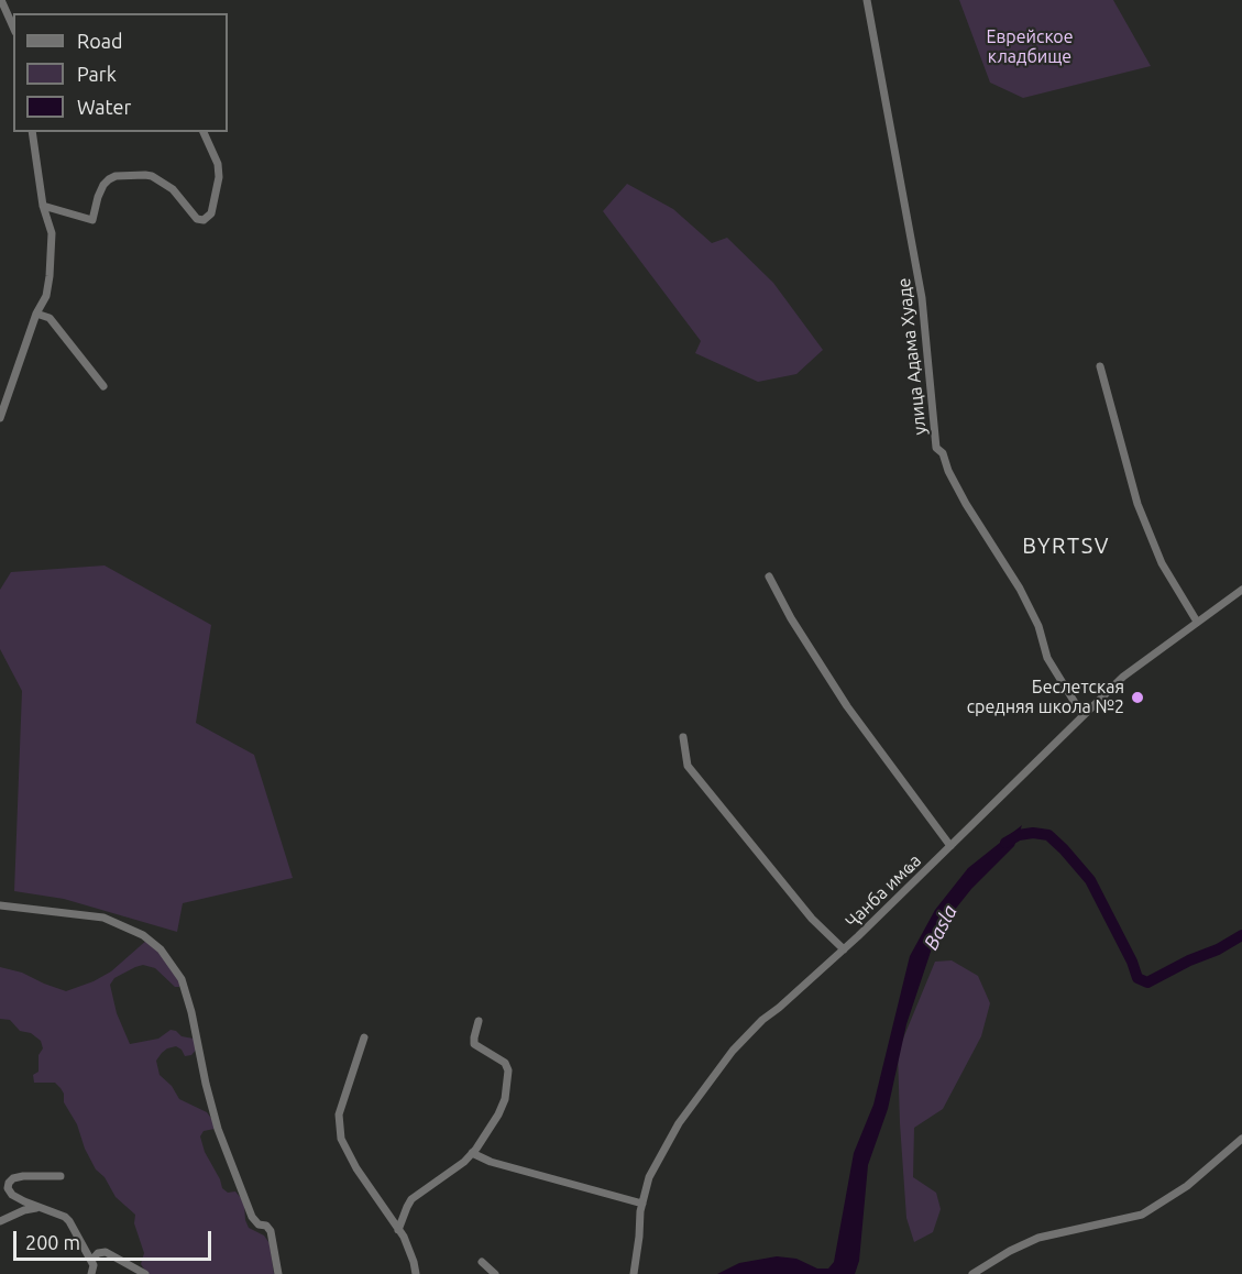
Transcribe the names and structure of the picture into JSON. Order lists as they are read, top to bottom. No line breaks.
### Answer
{"streets":{"street":["улица Адама Хуаде","Ҷанба имҩа"]},"crossings":[["улица Адама Хуаде","Ҷанба имҩа"]],"districts":["BYRTSV"],"water":["Basla"],"parks":["Еврейское кладбище"],"places":["Беслетская средняя школа №2"],"legend":["Road","Park","Water"],"scale_bar":"200 m"}
